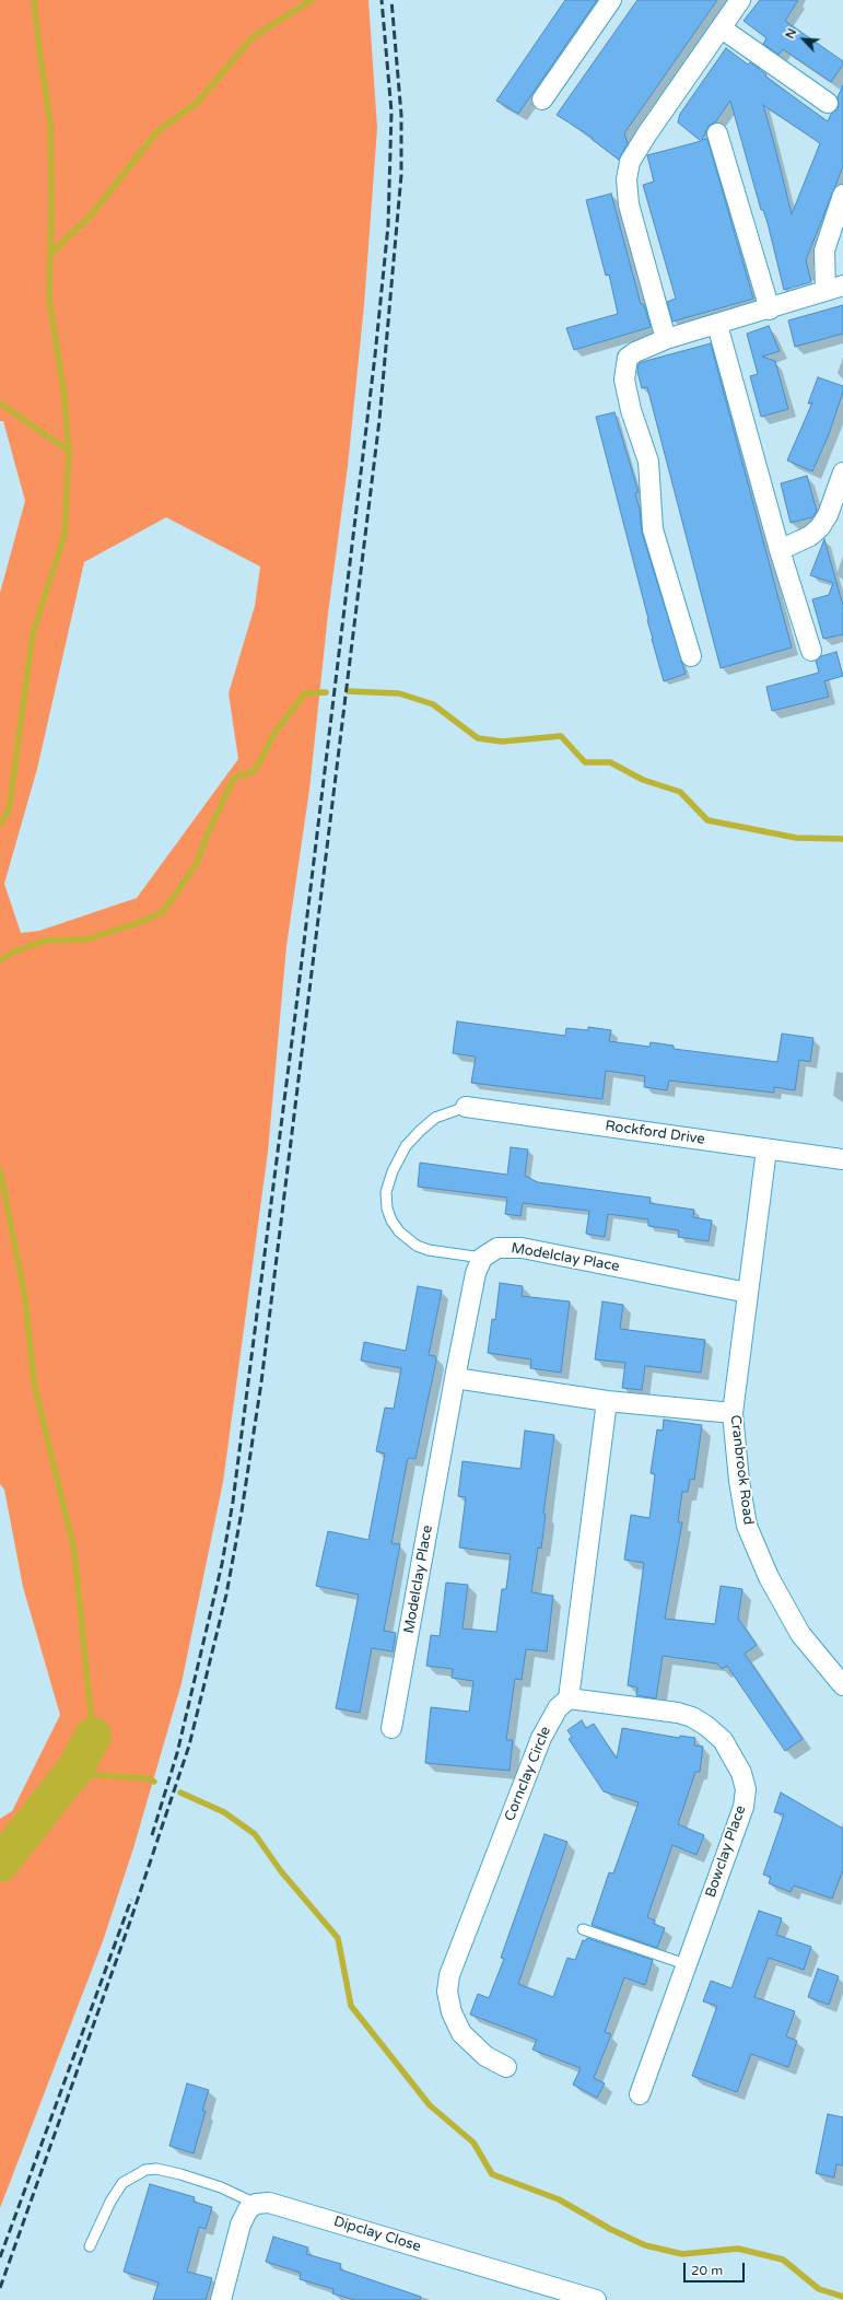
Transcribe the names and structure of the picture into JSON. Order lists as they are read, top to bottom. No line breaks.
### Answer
{"streets":{"street":["Rockford Drive","Modelclay Place","Cranbrook Road","Cornclay Circle","Bowclay Place","Dipclay Close"]},"crossings":[["Rockford Drive","Cranbrook Road"],["Modelclay Place","Cranbrook Road"],["Cornclay Circle","Bowclay Place"]],"scale_bar":"20 m","north":"top left"}
